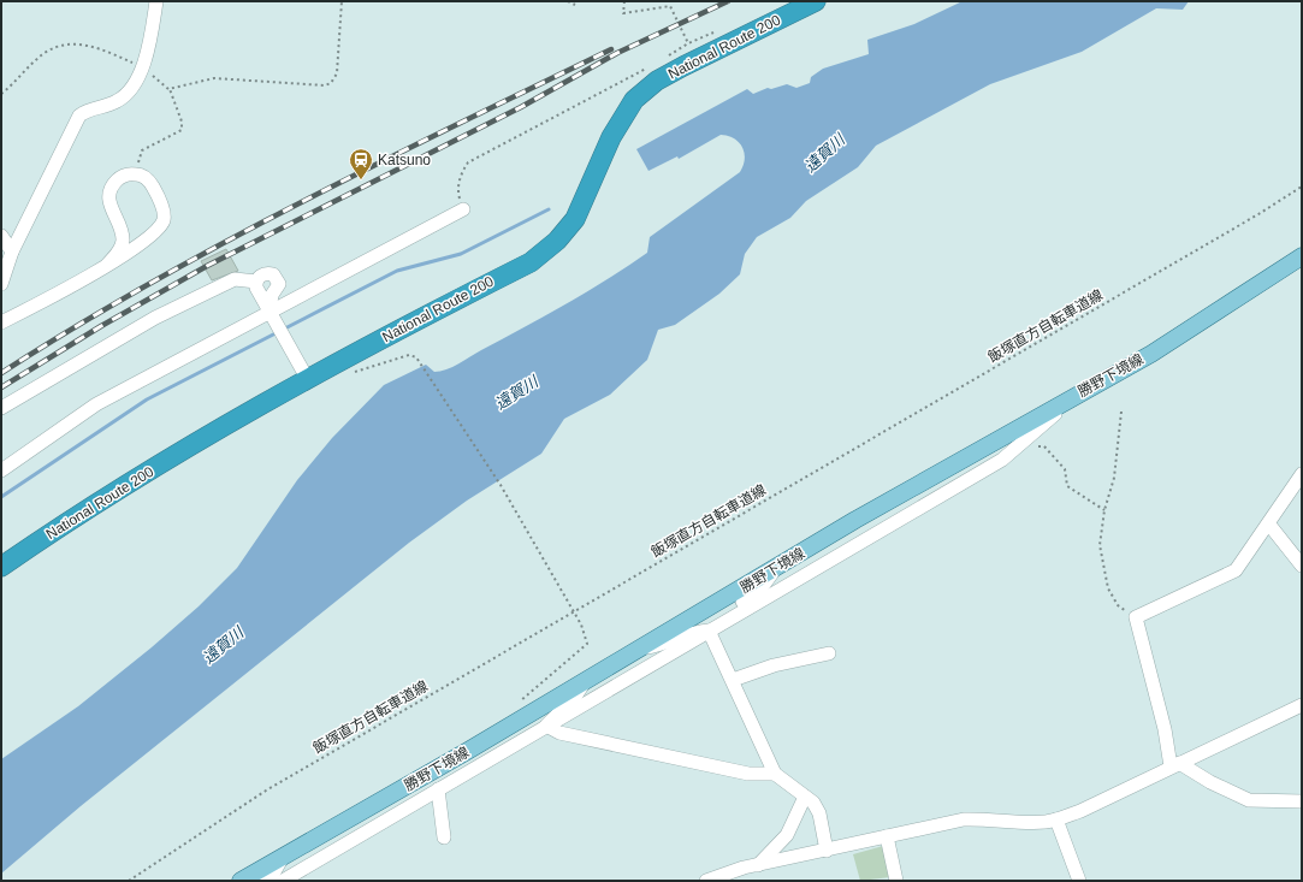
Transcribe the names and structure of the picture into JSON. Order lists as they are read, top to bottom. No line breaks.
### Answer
{"streets":{"highway":["National Route 200"],"main road":["勝野下境線"],"path":["飯塚直方自転車道線"]},"water":["遠賀川"],"places":{"station":["Katsuno"]}}
